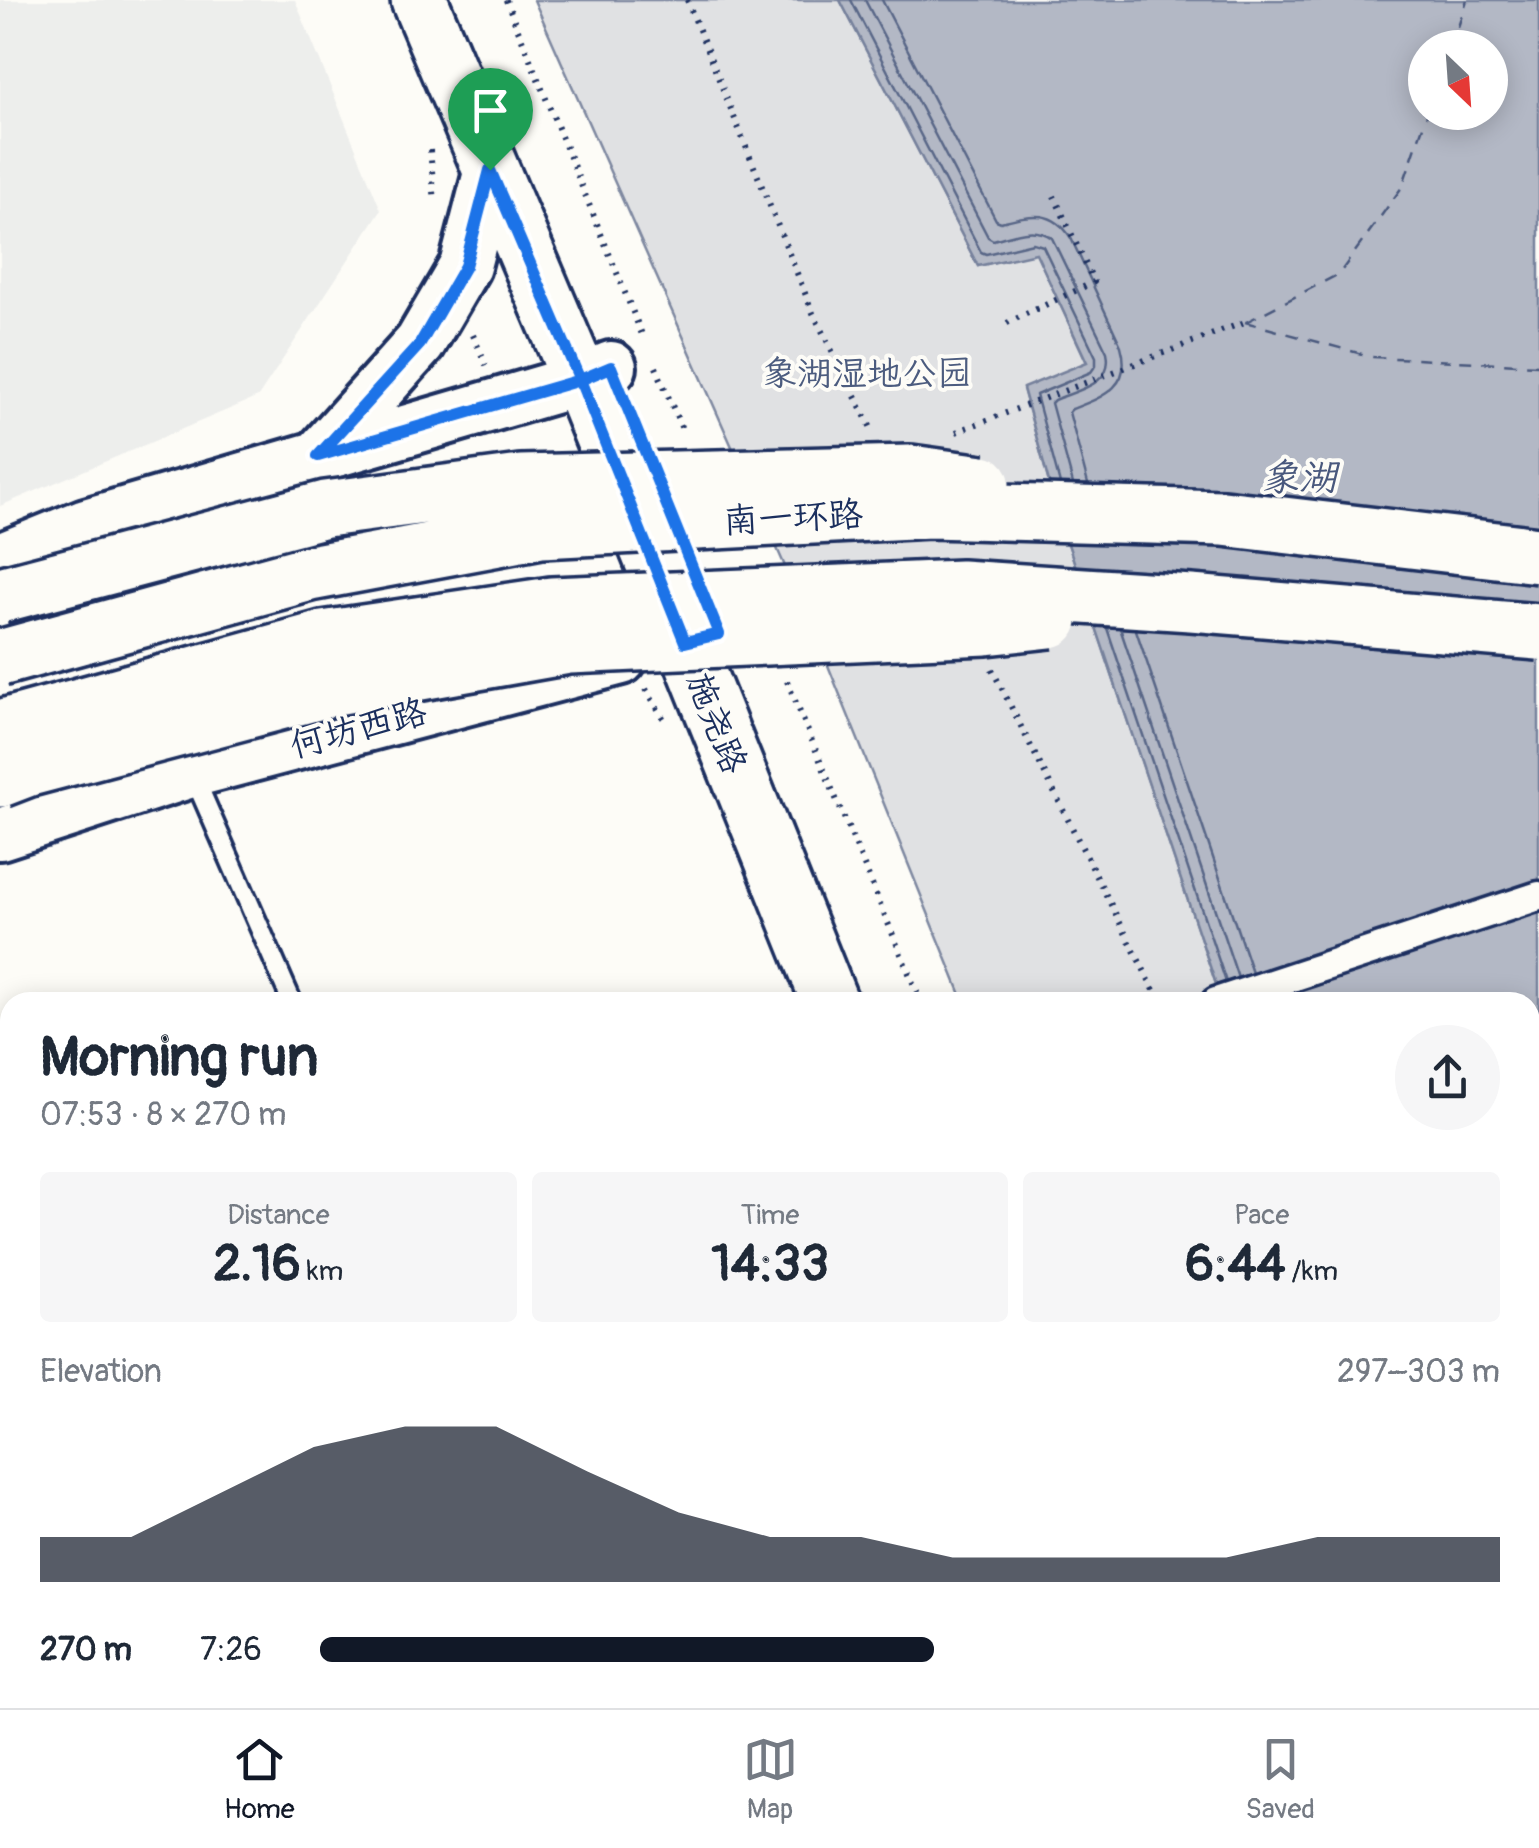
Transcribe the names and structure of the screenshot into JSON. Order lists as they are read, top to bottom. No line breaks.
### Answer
{"streets":{"main road":["南一环路","施尧路","何坊西路"]},"crossings":[["施尧路","何坊西路"]],"water":["象湖"],"parks":["象湖湿地公园"],"north":"bottom right","page":{"heading":["Morning run","07:53 · 8 × 270 m"],"stats":[["Distance","2.16 km"],["Time","14:33"],["Pace","6:44 /km"]],"chart":["Elevation","297–303 m"],"list":[{"name":"270 m","note":"7:26"}],"tabs":["Home","Map","Saved"]}}
